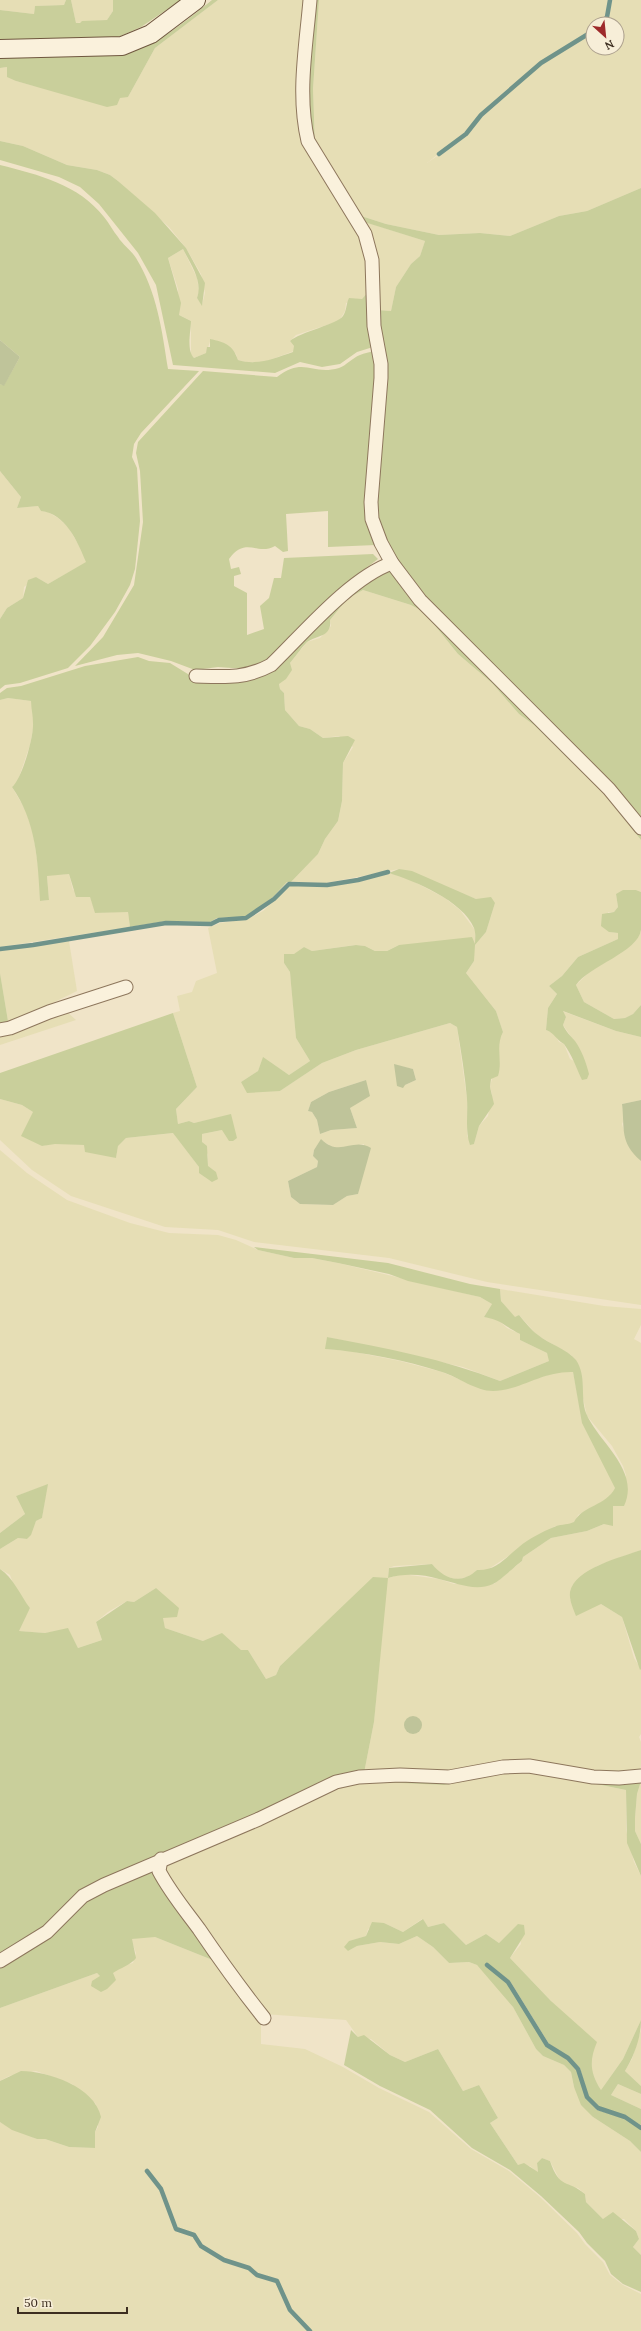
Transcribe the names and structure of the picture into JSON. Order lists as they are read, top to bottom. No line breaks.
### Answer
{"scale_bar":"50 m","north":"bottom right"}
